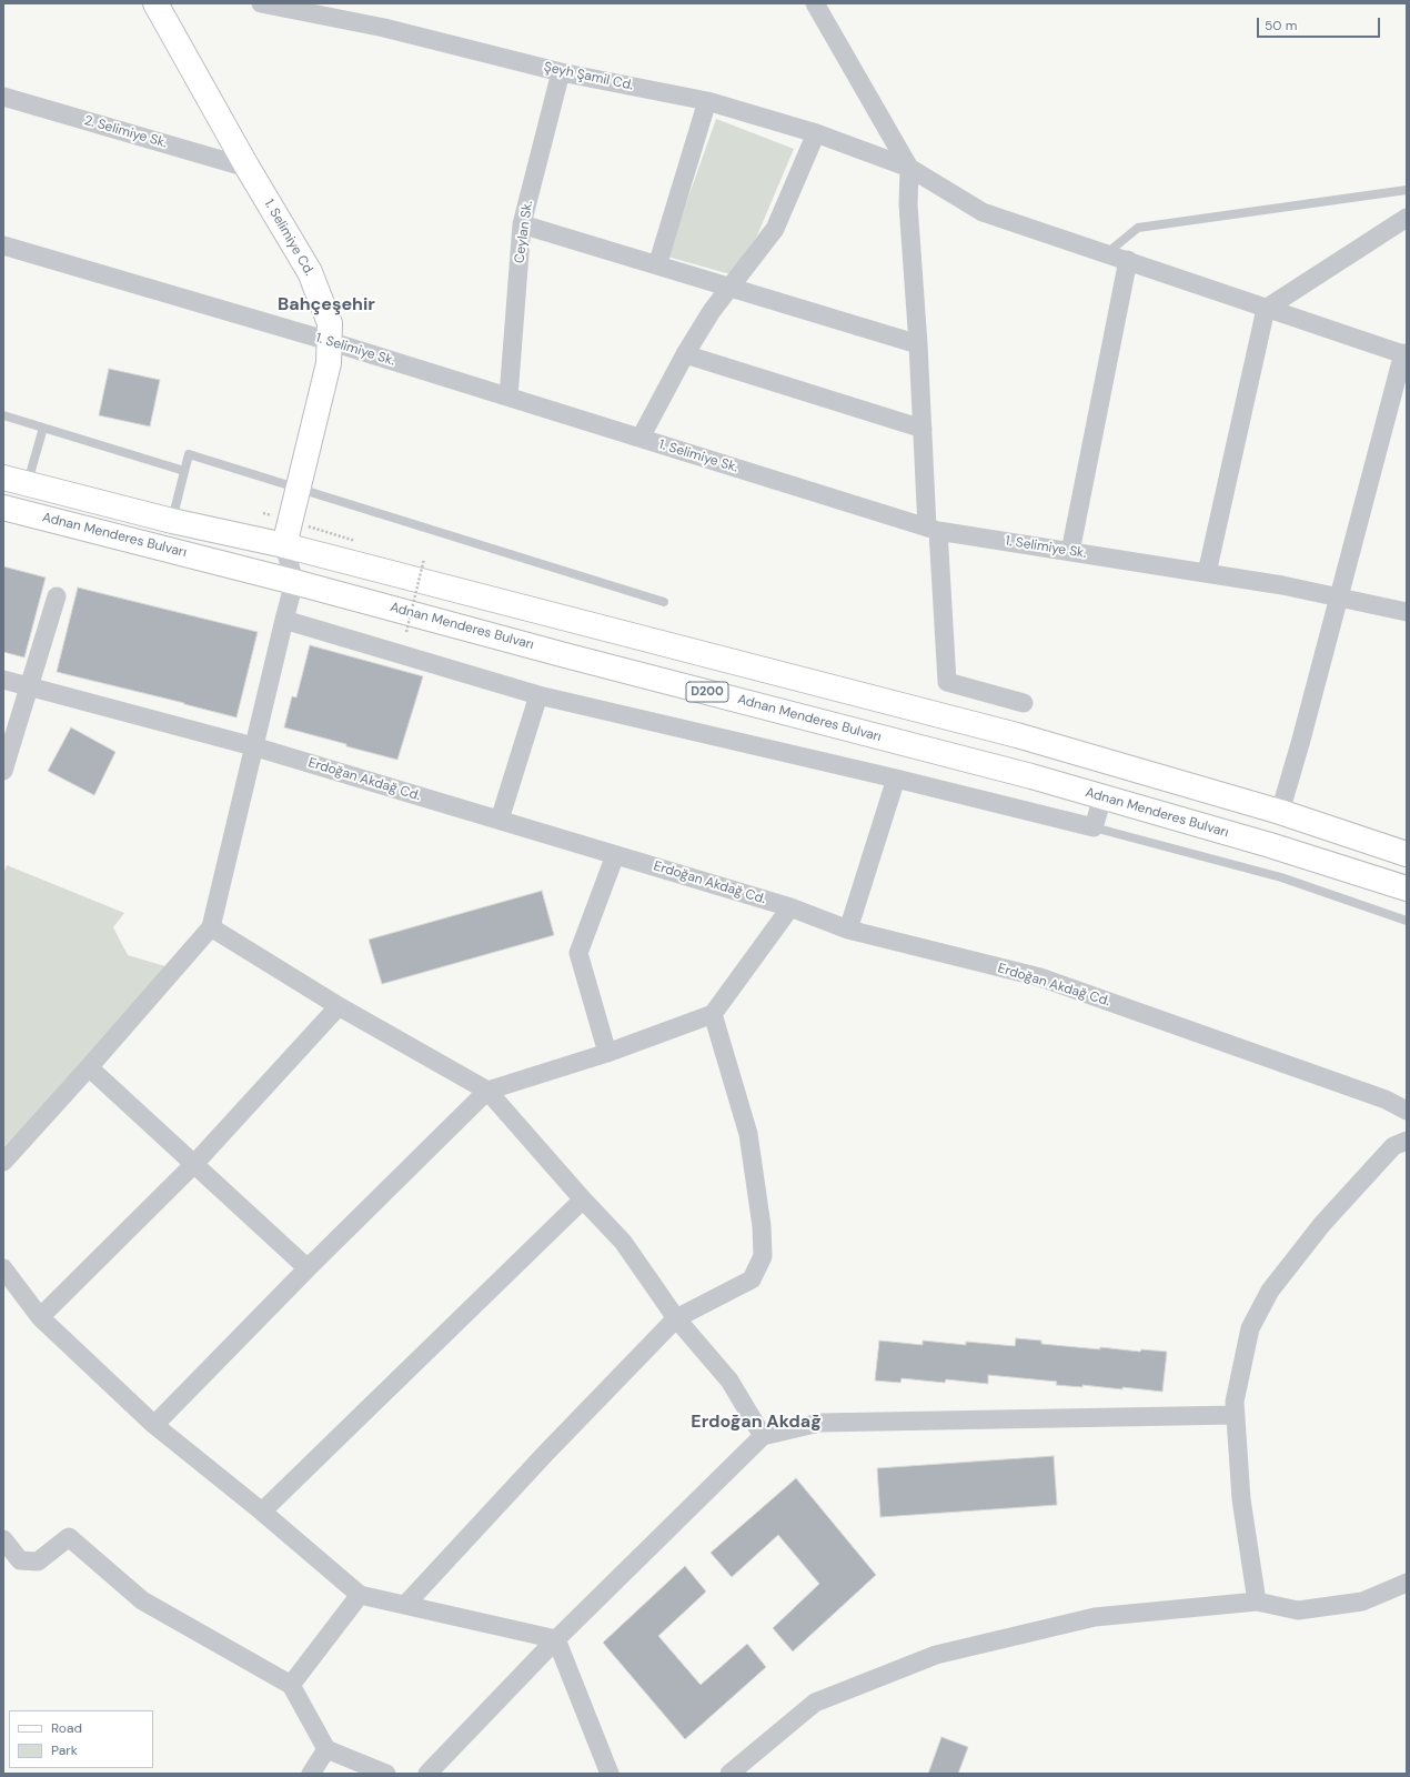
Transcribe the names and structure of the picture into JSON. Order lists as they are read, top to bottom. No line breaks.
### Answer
{"streets":{"main road":["1. Selimiye Cd.","Adnan Menderes Bulvarı","D200"],"street":["Şeyh Şamil Cd.","2. Selimiye Sk.","Ceylan Sk.","1. Selimiye Sk.","Erdoğan Akdağ Cd."]},"crossings":[["Şeyh Şamil Cd.","Ceylan Sk."],["2. Selimiye Sk.","1. Selimiye Cd."],["Ceylan Sk.","1. Selimiye Sk."],["1. Selimiye Cd.","1. Selimiye Sk."]],"districts":["Bahçeşehir","Erdoğan Akdağ"],"legend":["Road","Park"],"scale_bar":"50 m"}
